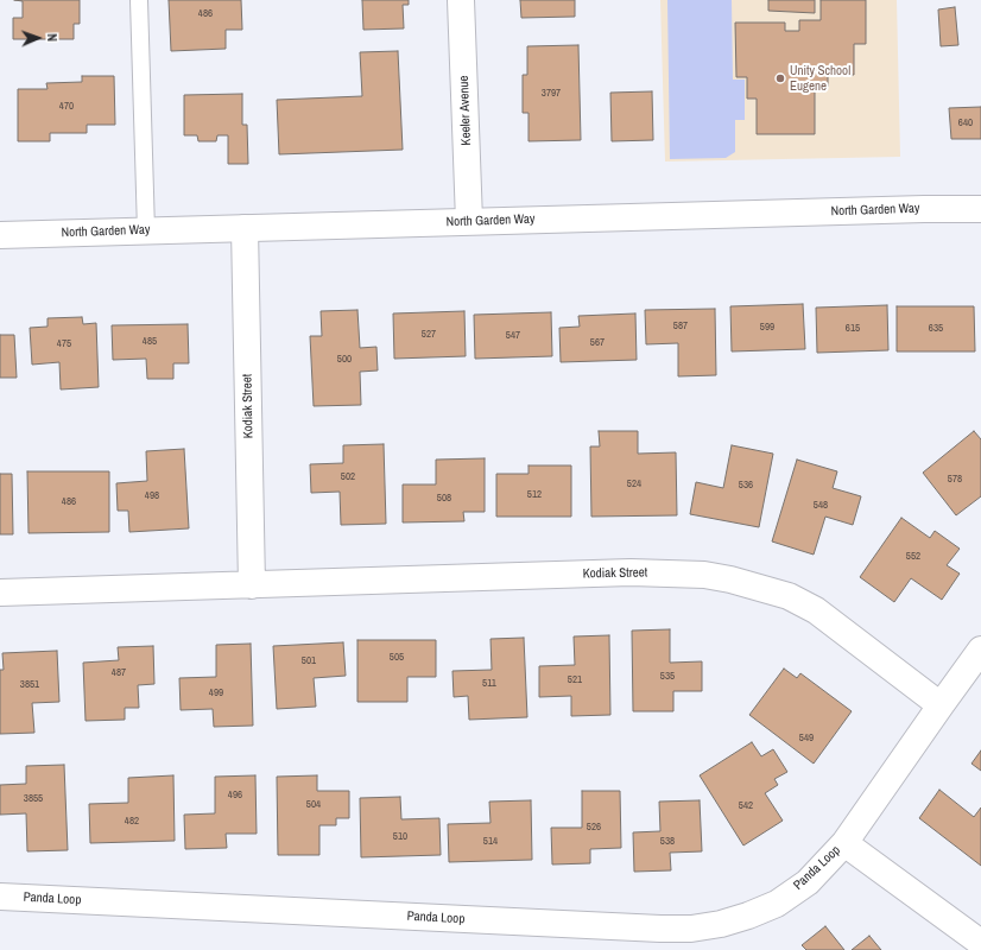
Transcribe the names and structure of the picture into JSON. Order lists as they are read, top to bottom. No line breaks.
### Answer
{"streets":{"street":["Keeler Avenue","North Garden Way","Kodiak Street","Panda Loop"]},"crossings":[["Keeler Avenue","North Garden Way"],["North Garden Way","Kodiak Street"],["Kodiak Street","Panda Loop"]],"places":["Unity School Eugene"],"house_numbers":["486","3797","470","640","587","599","615","635","527","547","485","567","475","500","502","578","524","536","512","498","508","486","548","552","505","501","487","535","521","511","3851","499","549","496","3855","504","542","482","526","510","514","538"],"north":"right"}
